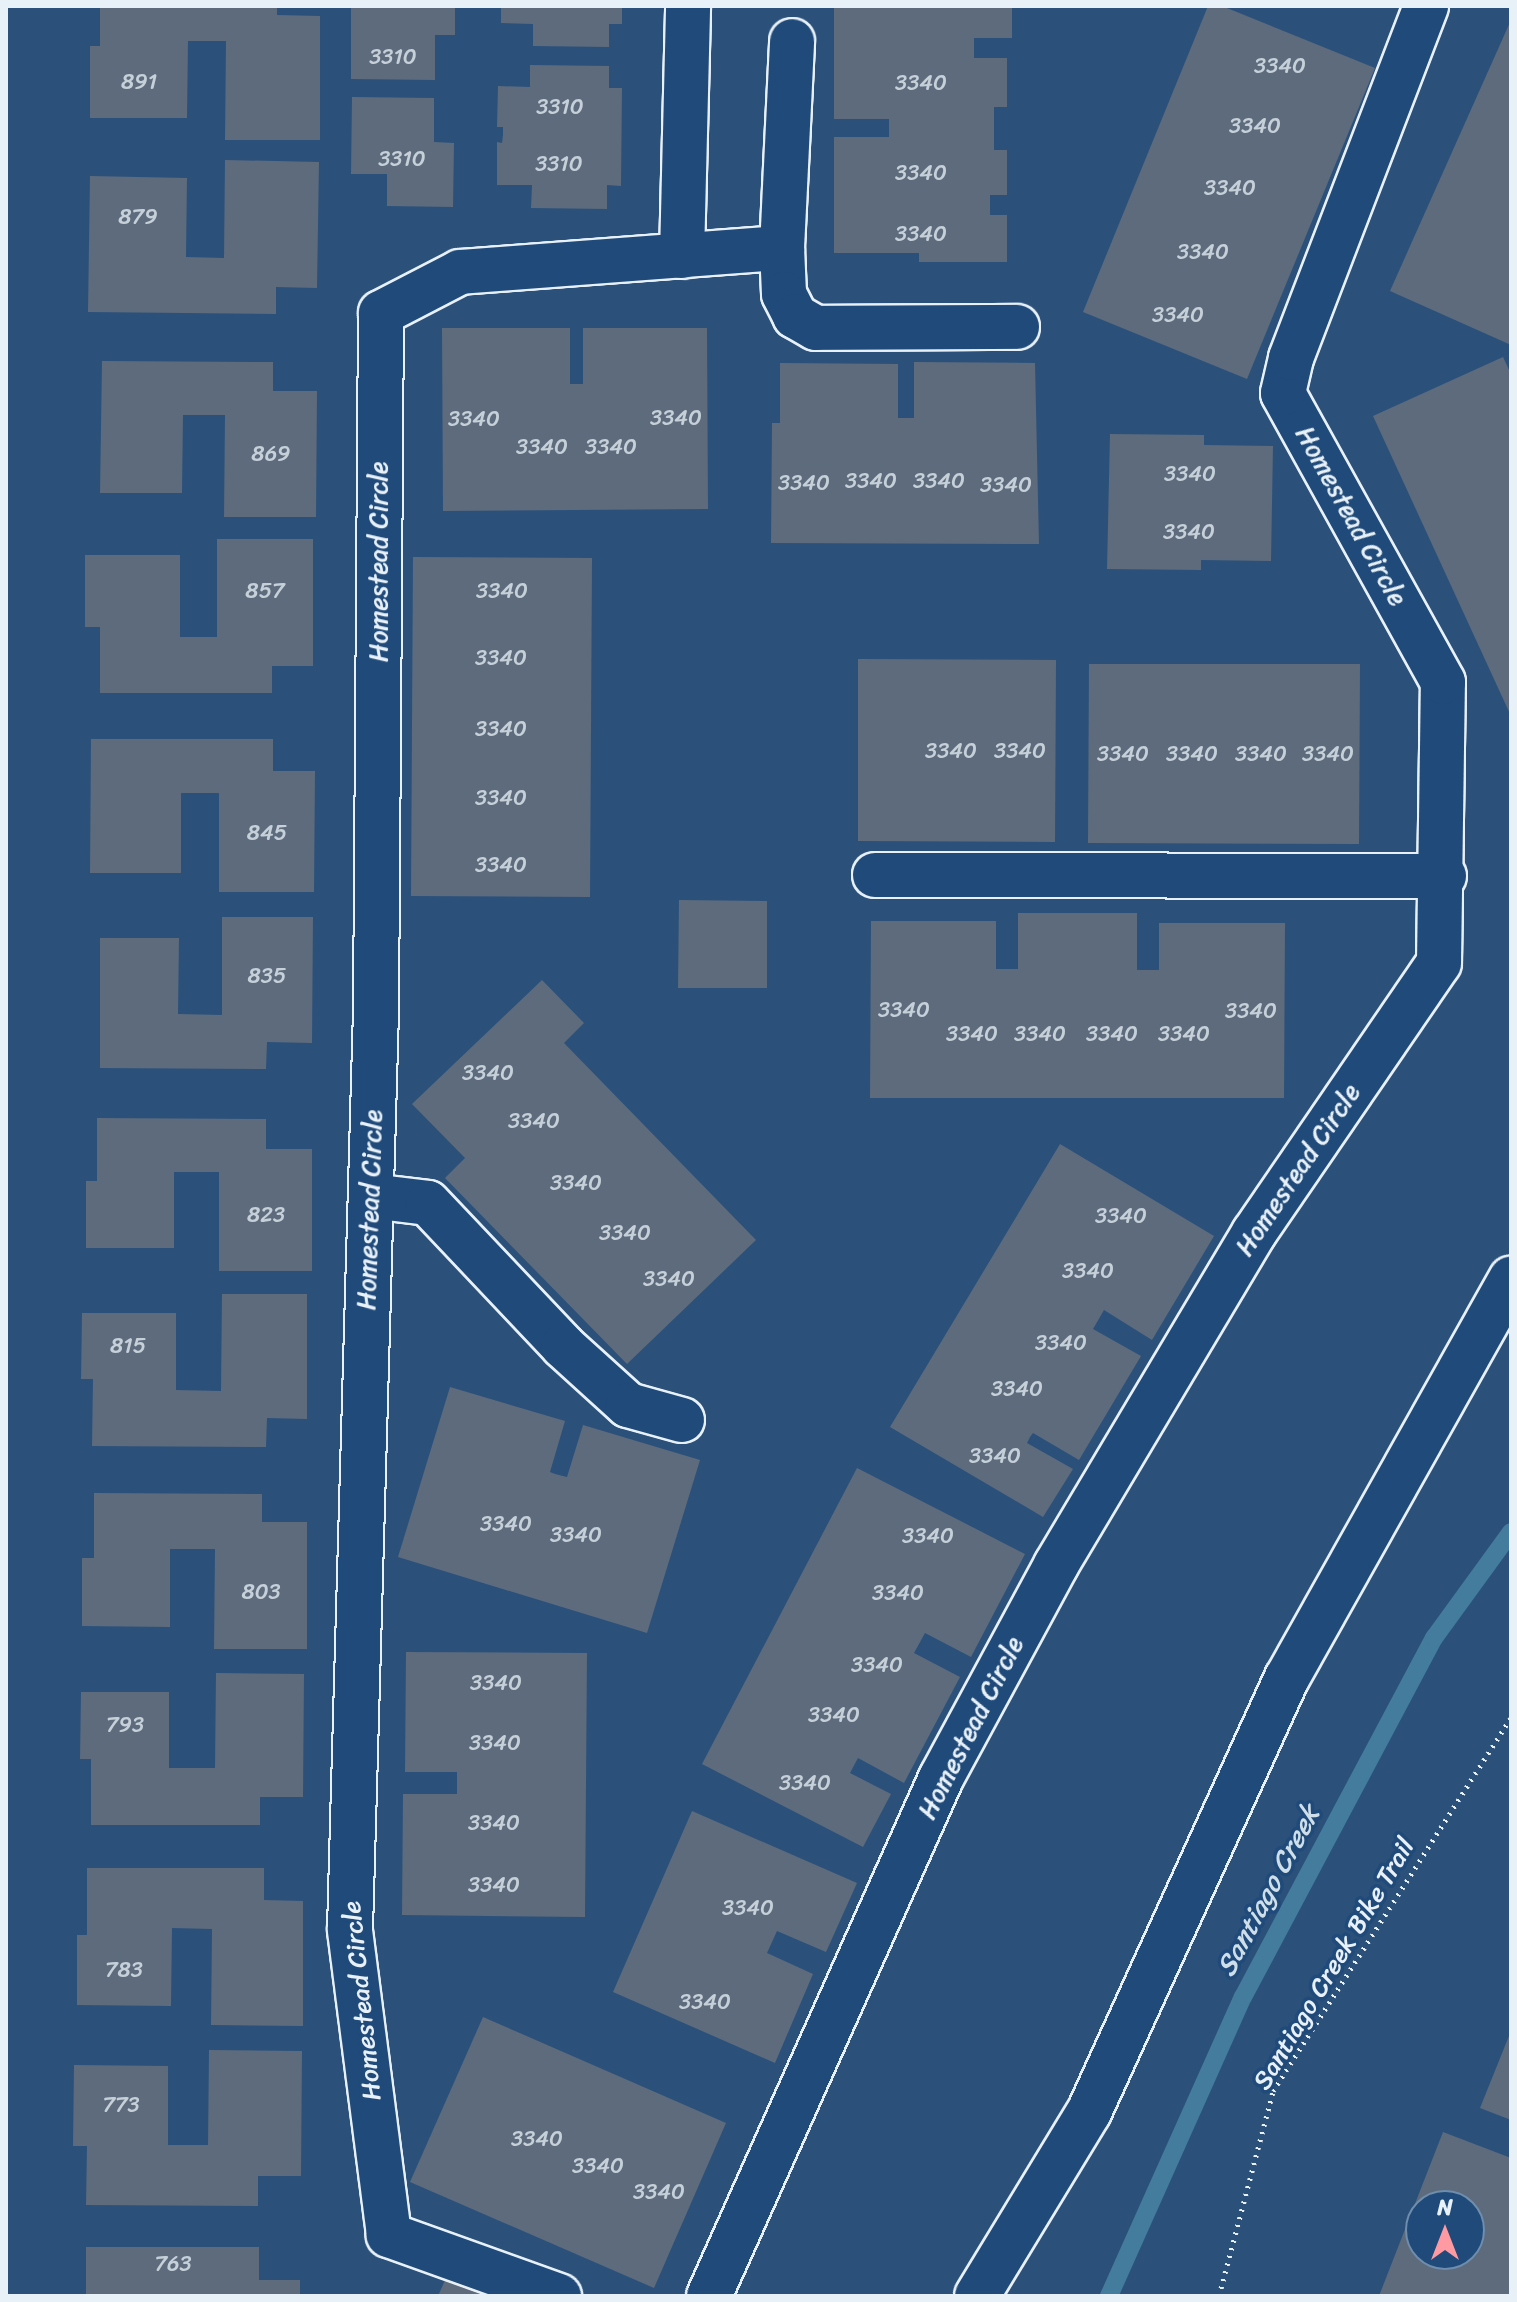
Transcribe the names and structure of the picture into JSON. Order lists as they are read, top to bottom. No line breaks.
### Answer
{"streets":{"street":["Homestead Circle"],"path":["Santiago Creek Bike Trail"]},"water":["Santiago Creek"],"house_numbers":["3310","3340","891","3340","3310","3340","3310","3310","3340","3340","879","3340","3340","3340","3340","3340","3340","3340","869","3340","3340","3340","3340","3340","3340","857","3340","3340","3340","3340","3340","3340","3340","3340","3340","3340","845","3340","835","3340","3340","3340","3340","3340","3340","3340","3340","3340","823","3340","3340","3340","3340","3340","815","3340","3340","3340","3340","3340","803","3340","3340","3340","3340","793","3340","3340","3340","3340","3340","783","3340","773","3340","3340","3340","763"],"north":"top"}
